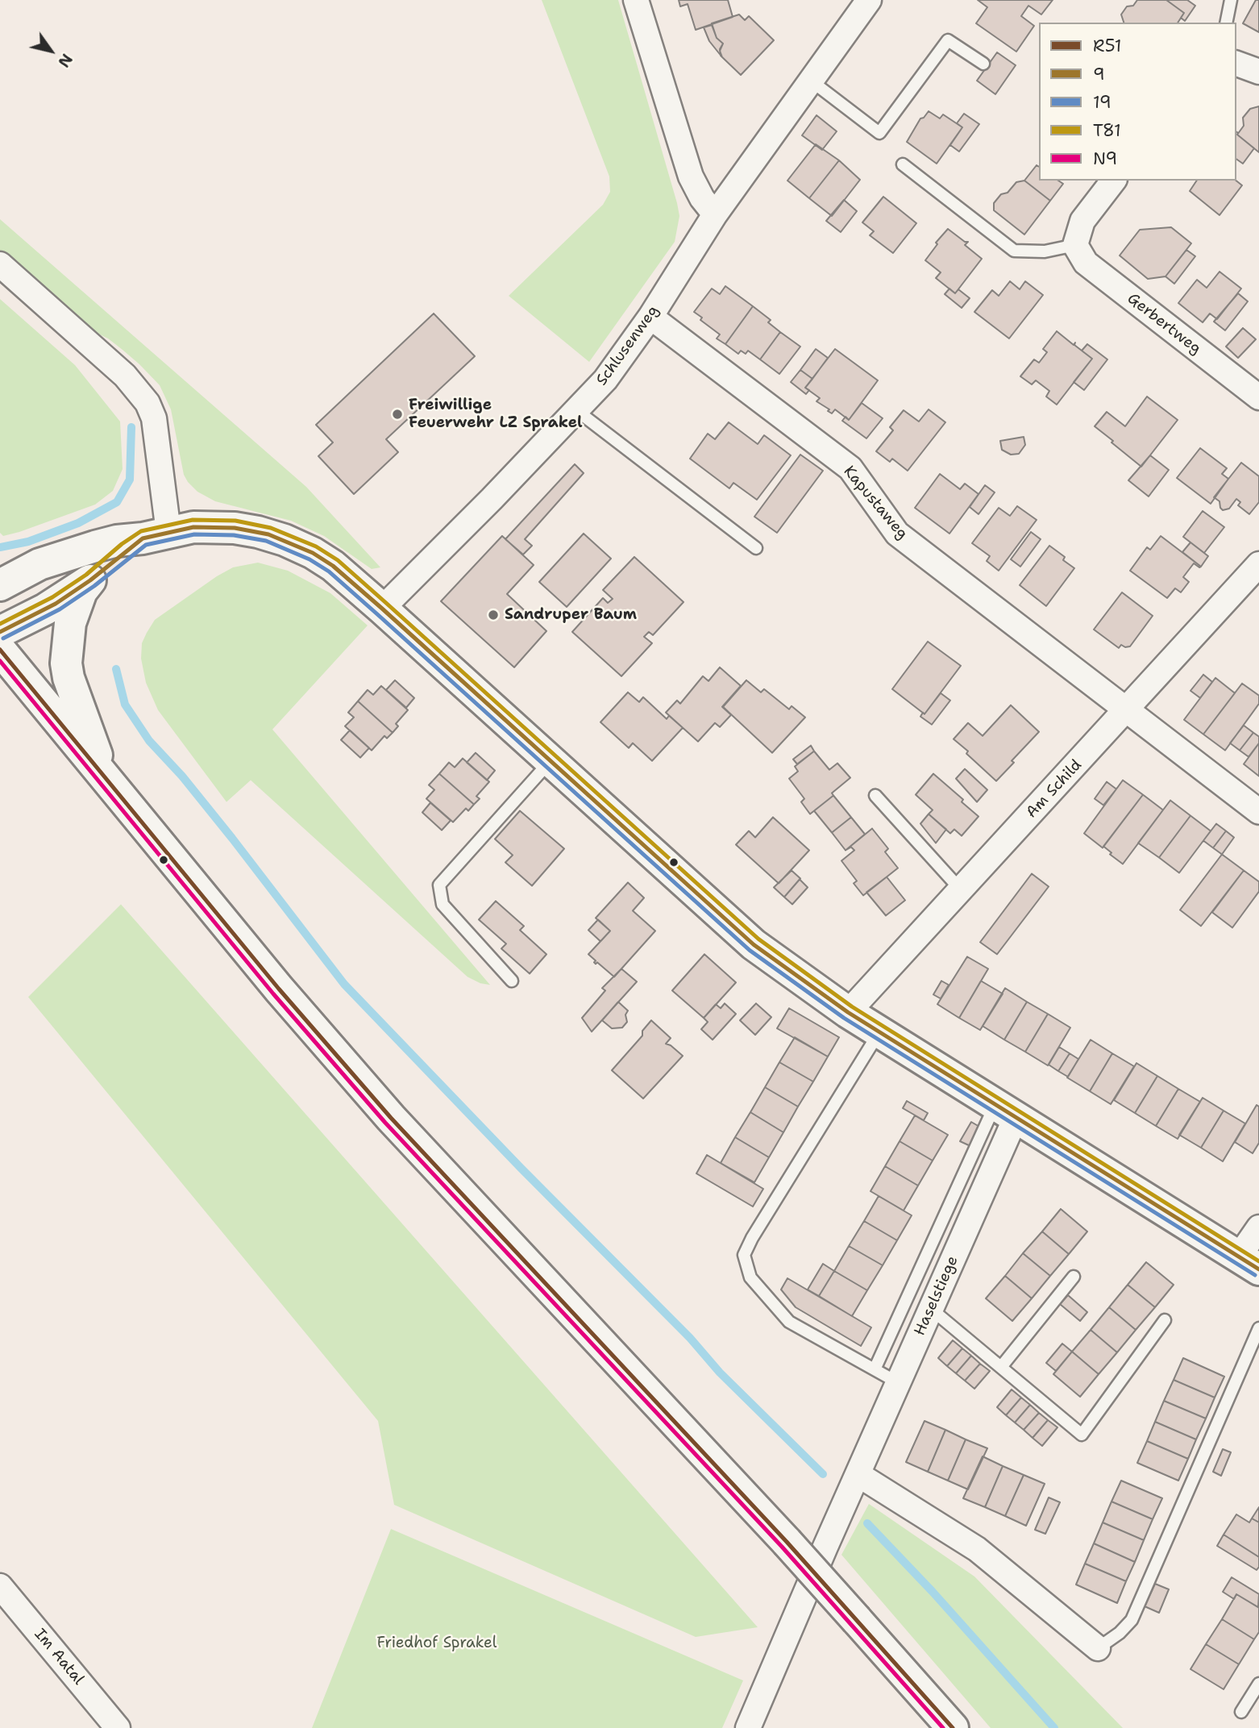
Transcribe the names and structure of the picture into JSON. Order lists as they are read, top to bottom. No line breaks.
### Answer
{"streets":{"street":["Gerbertweg","Schlusenweg","Kapustaweg","Am Schild","Haselstiege","Im Aatal"]},"crossings":[["Schlusenweg","Kapustaweg"],["Kapustaweg","Am Schild"]],"parks":["Friedhof Sprakel"],"places":["Freiwillige Feuerwehr LZ Sprakel","Sandruper Baum"],"lines":["transit line T81","transit line 9","transit line 19","transit line R51","transit line N9"],"legend":["R51","9","19","T81","N9"],"north":"bottom right"}
